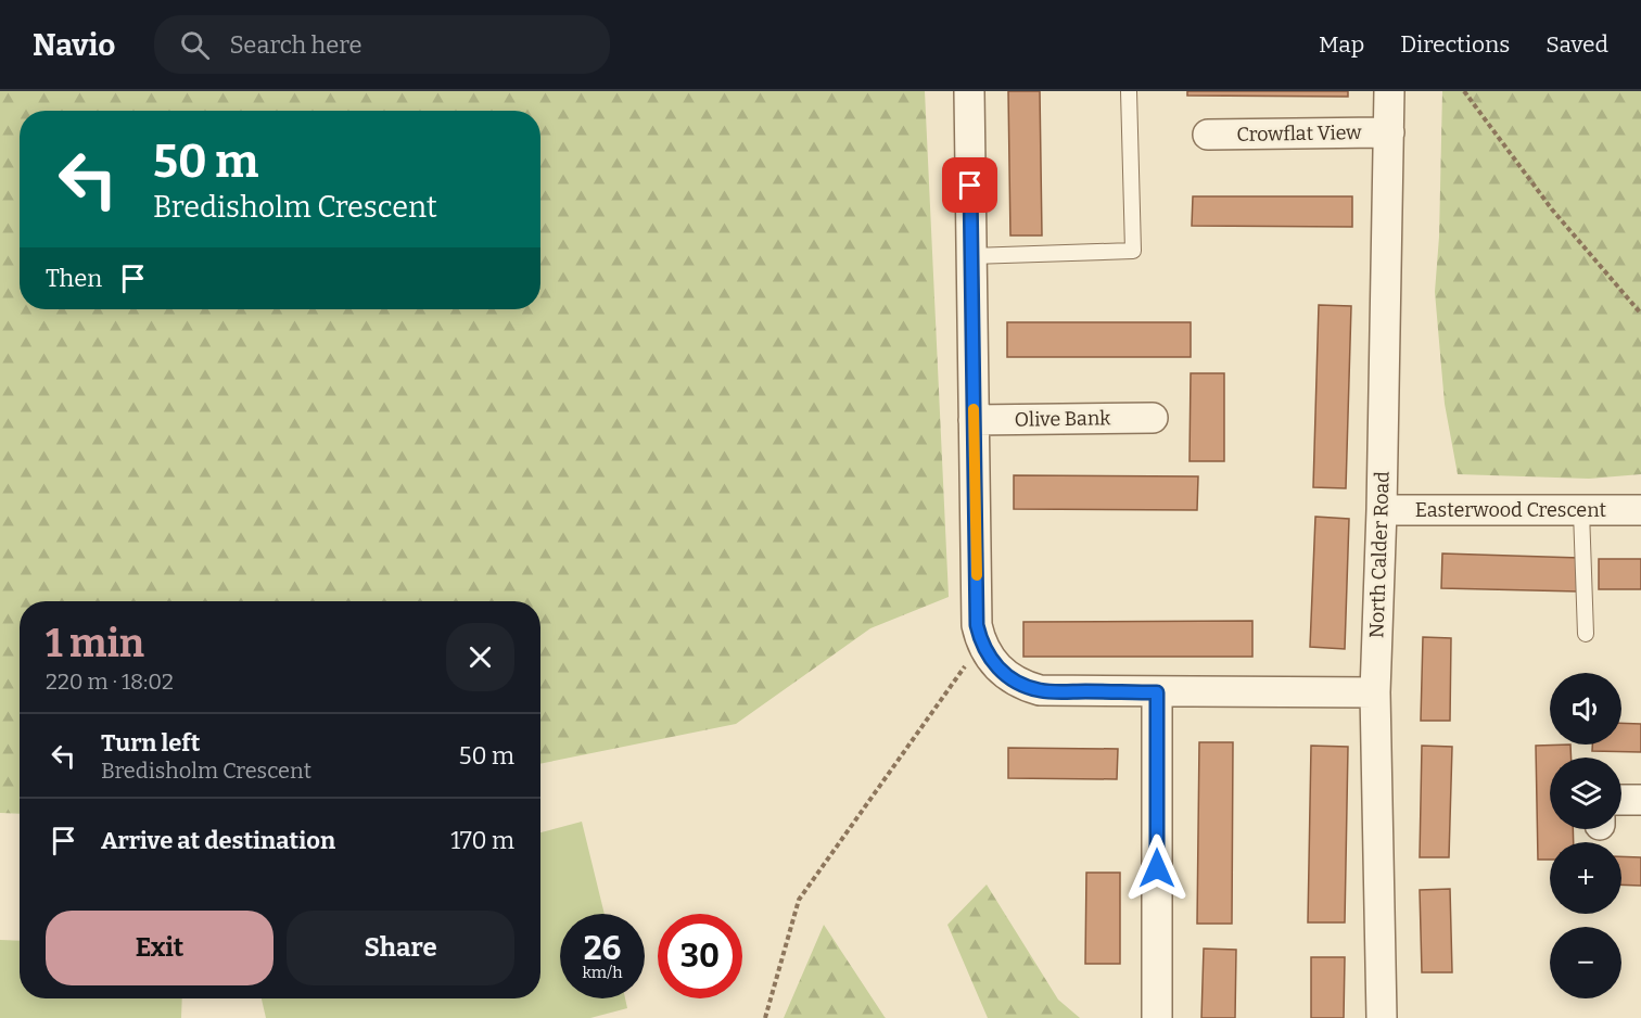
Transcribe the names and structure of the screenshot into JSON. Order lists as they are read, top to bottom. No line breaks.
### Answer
{"streets":{"street":["Crowflat View","Olive Bank","Easterwood Crescent","North Calder Road"]},"crossings":[["Crowflat View","North Calder Road"],["Easterwood Crescent","North Calder Road"]],"page":{"header":"Navio","search":"Search here","nav":["Map","Directions","Saved"],"turn":["50 m","Bredisholm Crescent"],"then":"Then","heading":["1 min","220 m · 18:02"],"map_buttons":["+","−"],"list":[{"name":"Turn left","note":"Bredisholm Crescent","value":"50 m"},{"name":"Arrive at destination","value":"170 m"}],"buttons":["Exit","Share"],"speed":"26 km/h","limit":"30"}}
